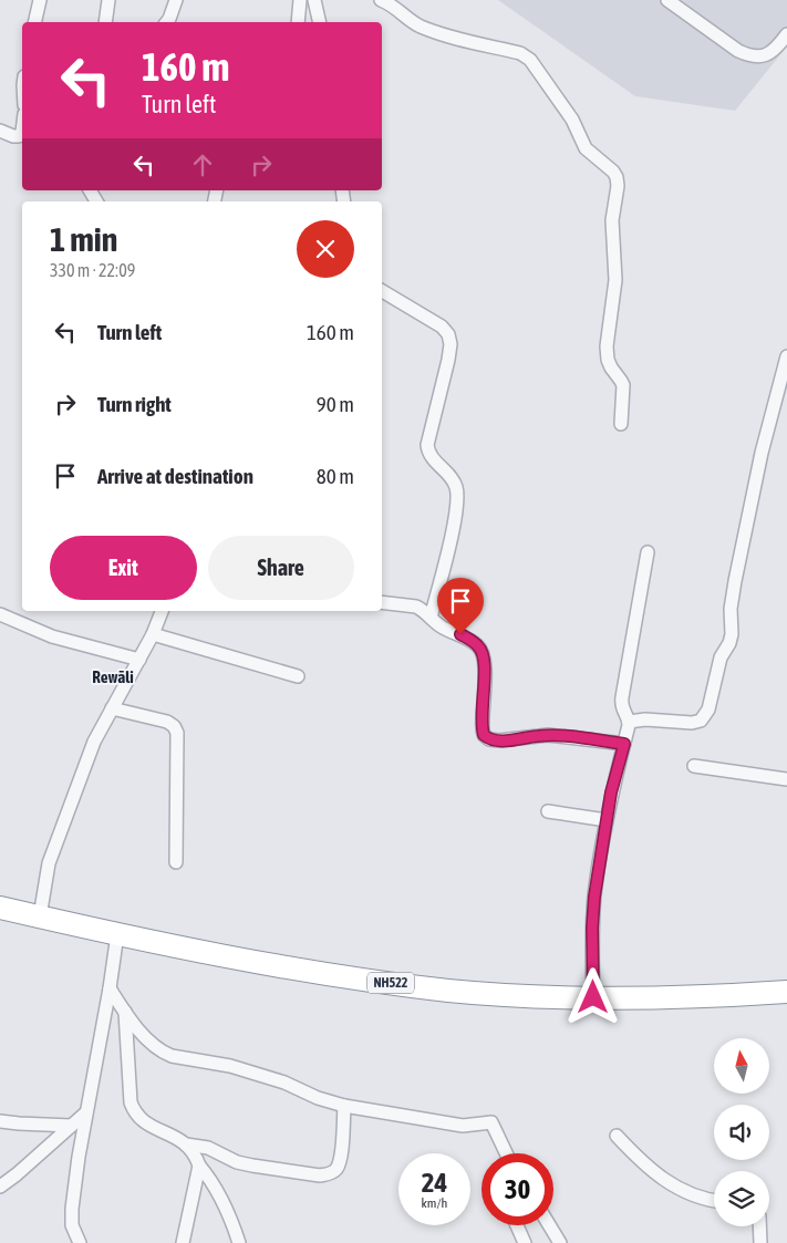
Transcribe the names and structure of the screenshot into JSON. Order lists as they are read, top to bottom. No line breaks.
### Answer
{"streets":{"highway":["NH522"]},"districts":["Rewāli"],"north":"top","page":{"turn":["160 m","Turn left"],"heading":["1 min","330 m · 22:09"],"list":[{"name":"Turn left","value":"160 m"},{"name":"Turn right","value":"90 m"},{"name":"Arrive at destination","value":"80 m"}],"buttons":["Exit","Share"],"speed":"24 km/h","limit":"30"}}
